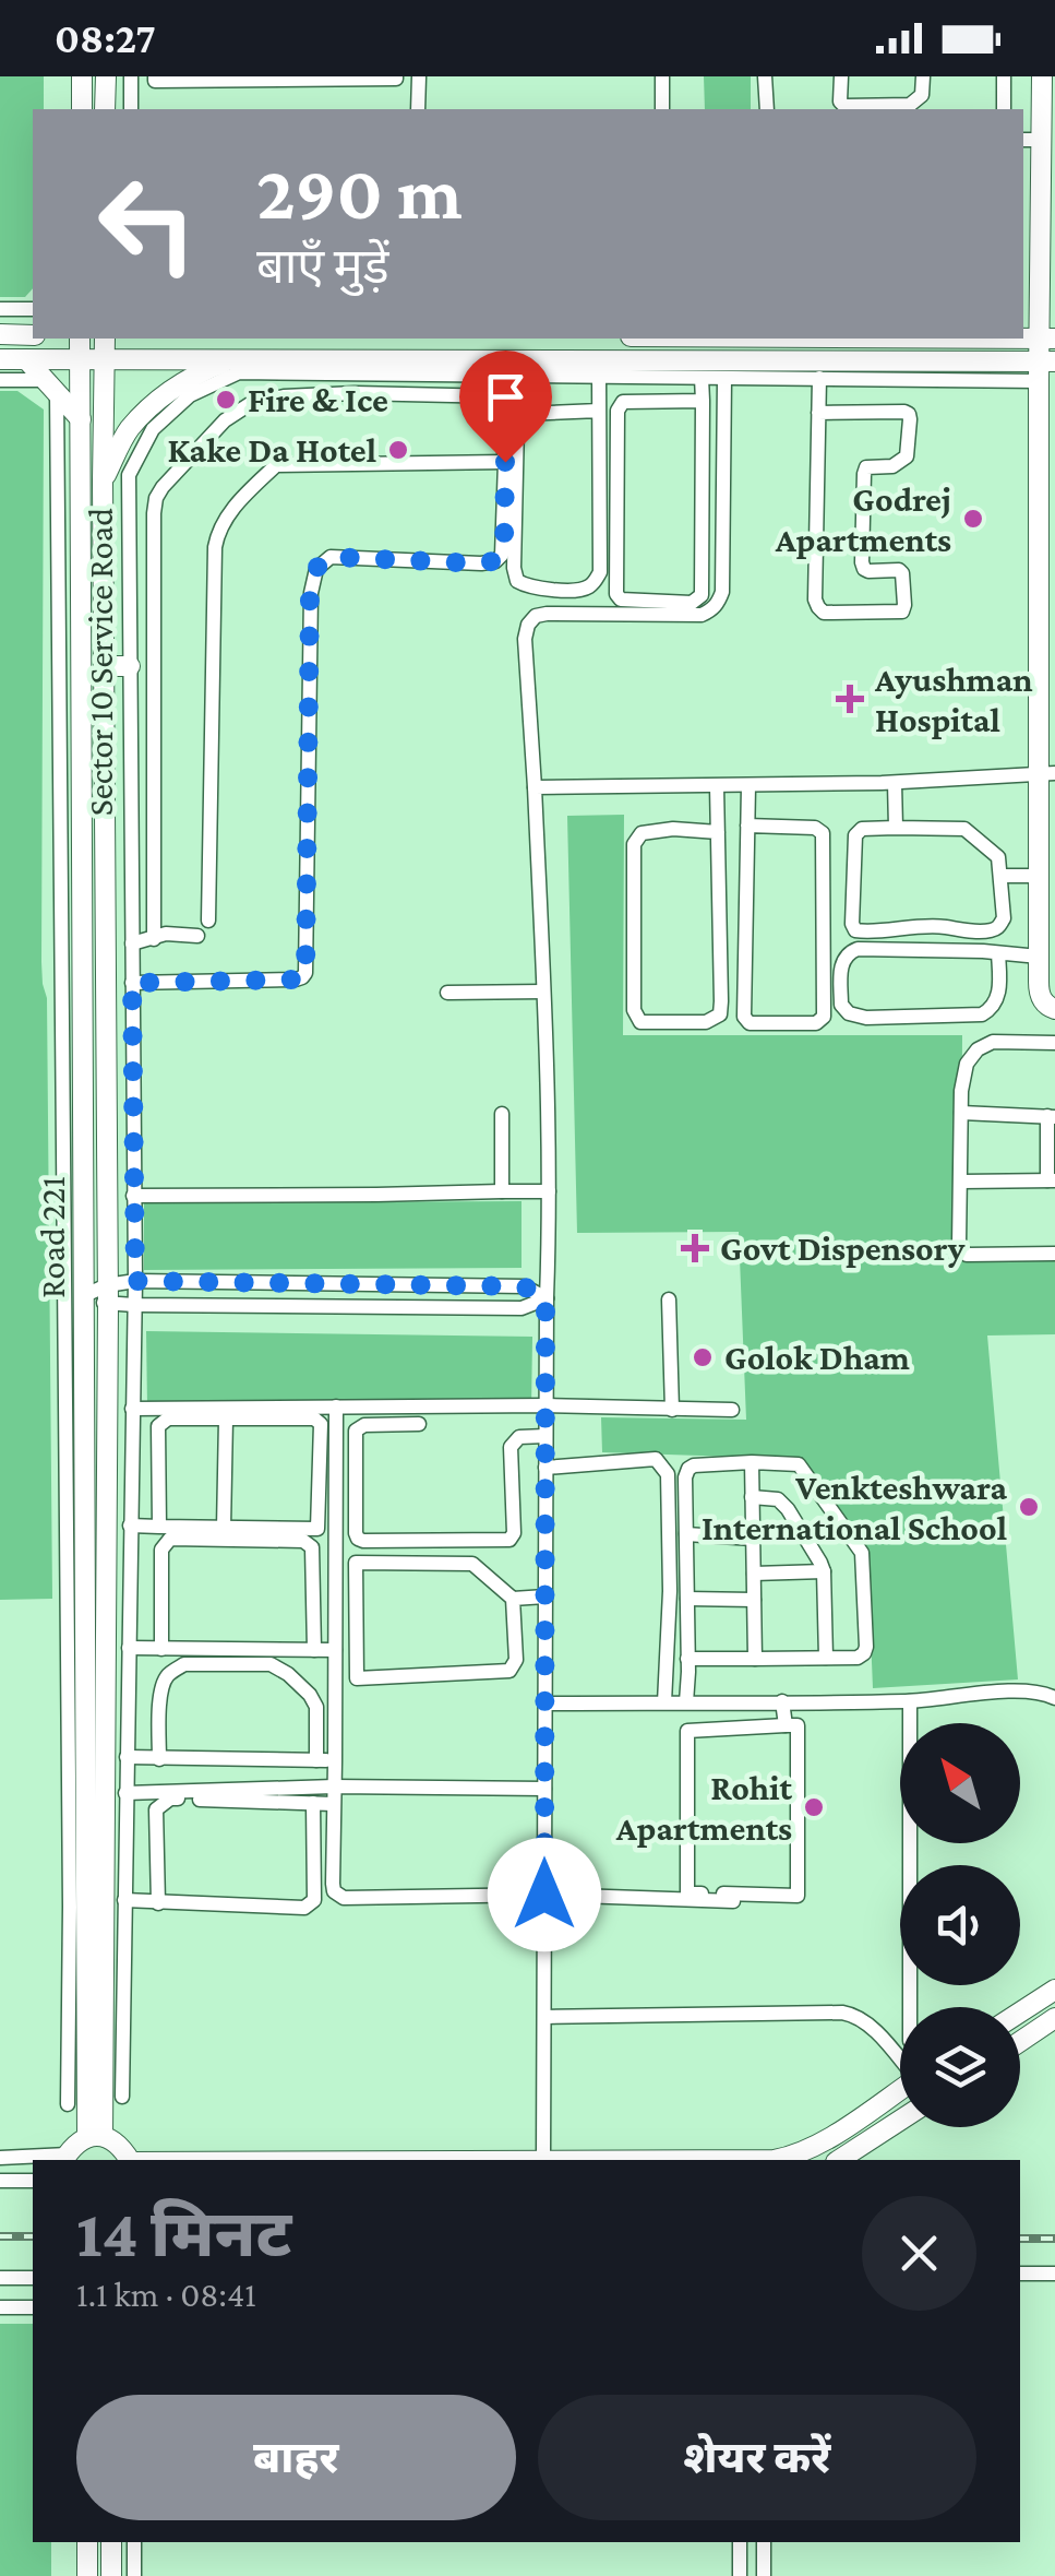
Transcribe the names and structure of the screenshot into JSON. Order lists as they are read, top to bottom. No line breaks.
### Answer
{"streets":{"main road":["Road 221"],"street":["Sector 10 Service Road"]},"places":{"other":["Fire & Ice","Kake Da Hotel","Godrej Apartments","Golok Dham","Venkteshwara International School","Rohit Apartments"],"health":["Ayushman Hospital","Govt Dispensory"]},"north":"top left","page":{"status":"08:27","turn":["290 m","बाएँ मुड़ें"],"heading":["14 मिनट","1.1 km · 08:41"],"buttons":["बाहर","शेयर करें"]}}
